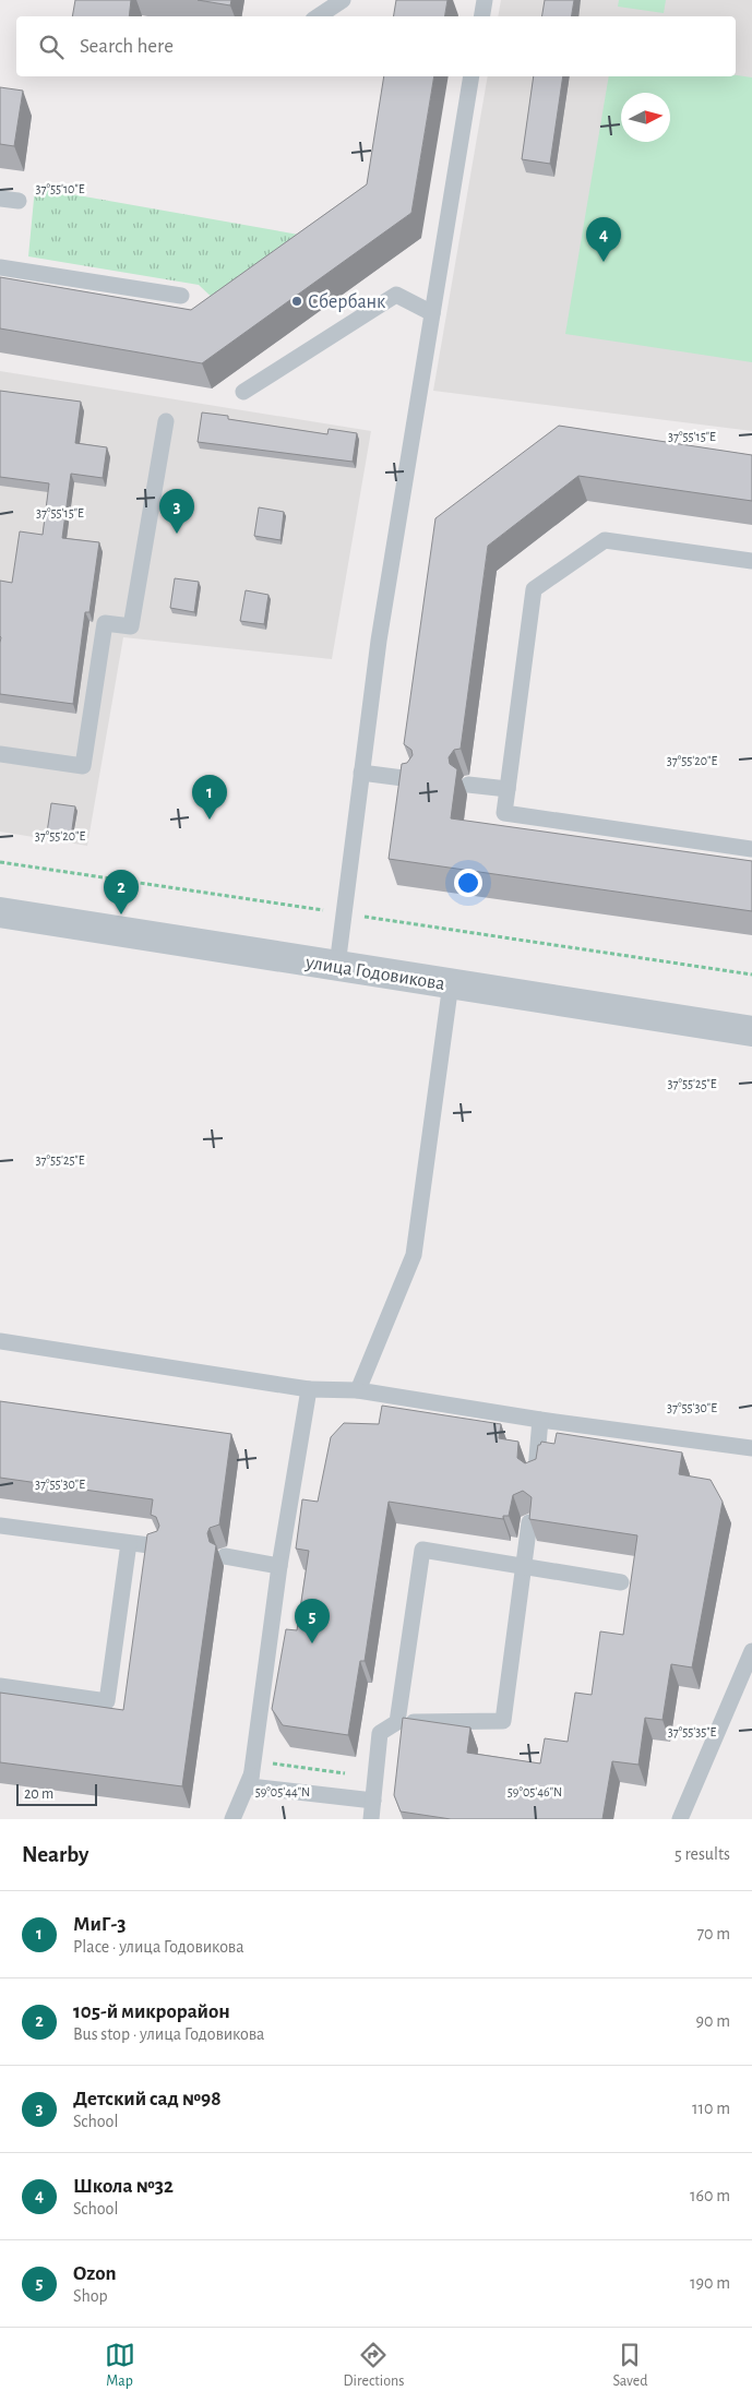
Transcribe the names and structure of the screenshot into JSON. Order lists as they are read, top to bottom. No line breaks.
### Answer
{"streets":{"street":["улица Годовикова"]},"places":["Сбербанк"],"scale_bar":"20 m","north":"right","page":{"search":"Search here","pins":["4","3","1","2","5"],"scale":"20 m","heading":["Nearby","5 results"],"list":[{"mark":"1","name":"МиГ-3","note":"Place · улица Годовикова","value":"70 m"},{"mark":"2","name":"105-й микрорайон","note":"Bus stop · улица Годовикова","value":"90 m"},{"mark":"3","name":"Детский сад №98","note":"School","value":"110 m"},{"mark":"4","name":"Школа №32","note":"School","value":"160 m"},{"mark":"5","name":"Ozon","note":"Shop","value":"190 m"}],"nav":["Map","Directions","Saved"]},"coordinates":["37°55'10\"E","37°55'15\"E","37°55'20\"E","37°55'25\"E","37°55'30\"E","37°55'35\"E","59°05'44\"N","59°05'46\"N"]}
